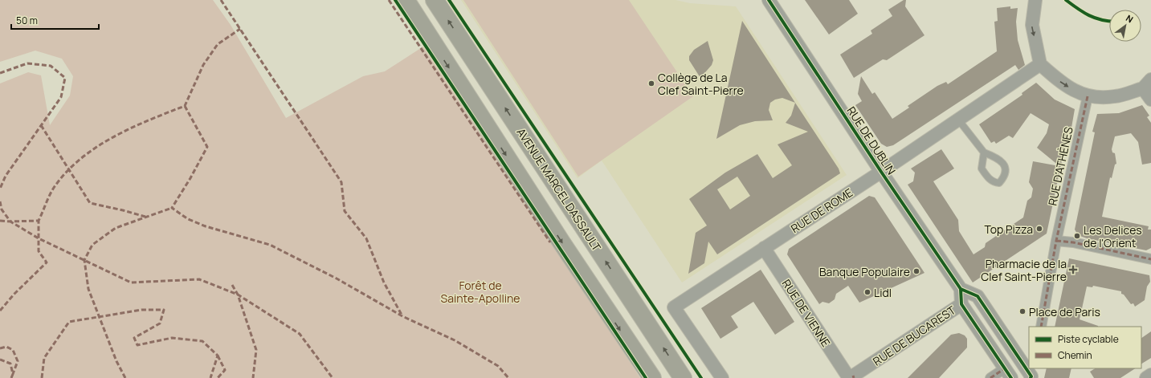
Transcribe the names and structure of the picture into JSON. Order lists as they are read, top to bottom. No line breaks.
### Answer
{"streets":{"main road":["AVENUE MARCEL DASSAULT"],"street":["RUE DE DUBLIN","RUE D'ATHÈNES","RUE DE ROME","RUE DE VIENNE","RUE DE BUCAREST"]},"crossings":[["RUE DE DUBLIN","RUE DE ROME"],["RUE DE ROME","RUE DE VIENNE"],["RUE DE VIENNE","RUE DE BUCAREST"]],"parks":["Forêt de Sainte-Apolline"],"places":{"other":["Collège de La Clef Saint-Pierre","Top Pizza","Les Delices de l'Orient","Banque Populaire","Lidl","Place de Paris"],"health":["Pharmacie de la Clef Saint-Pierre"]},"legend":["Piste cyclable","Chemin"],"scale_bar":"50 m","north":"top right"}
